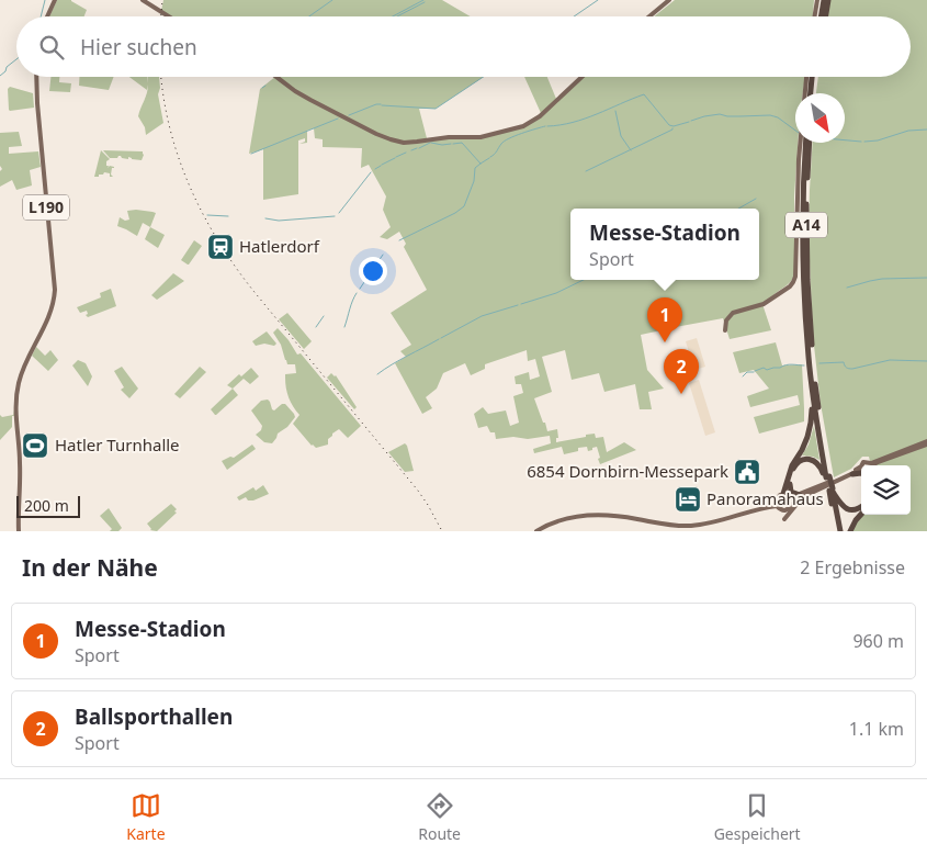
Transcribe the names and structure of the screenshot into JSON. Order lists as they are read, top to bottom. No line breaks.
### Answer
{"streets":{"highway":["A14"],"main road":["L190"]},"places":{"station":["Hatlerdorf"],"sports":["Hatler Turnhalle"],"public building":["6854 Dornbirn-Messepark"],"hotel":["Panoramahaus"]},"scale_bar":"200 m","north":"bottom right","page":{"search":"Hier suchen","popup":["Messe-Stadion","Sport"],"pins":["1","2"],"scale":"200 m","heading":["In der Nähe","2 Ergebnisse"],"list":[{"mark":"1","name":"Messe-Stadion","note":"Sport","value":"960 m"},{"mark":"2","name":"Ballsporthallen","note":"Sport","value":"1.1 km"}],"nav":["Karte","Route","Gespeichert"]}}
